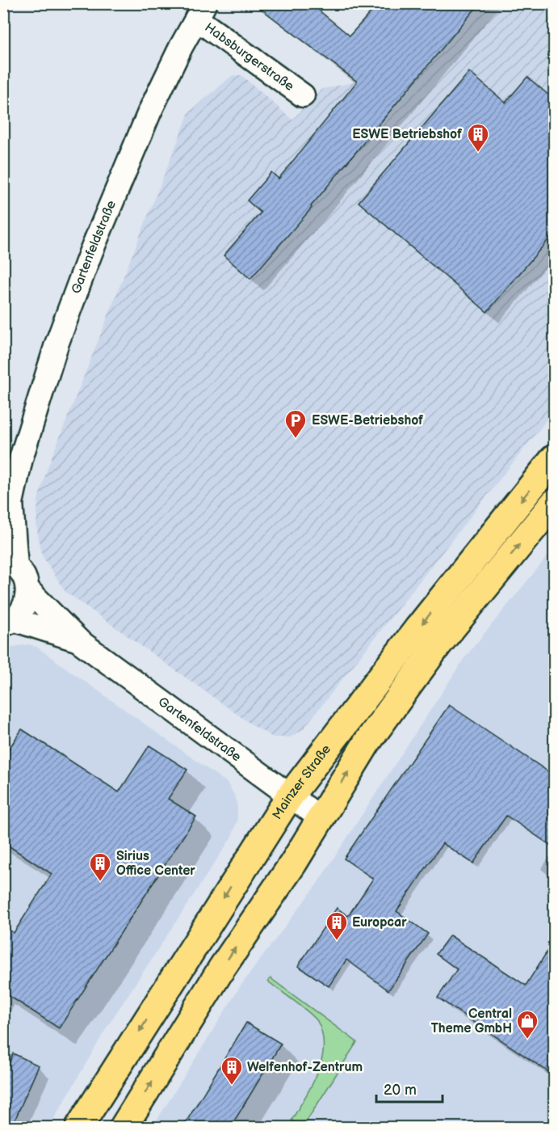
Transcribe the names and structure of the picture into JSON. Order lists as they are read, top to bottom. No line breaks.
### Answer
{"streets":{"main road":["Mainzer Straße"],"street":["Habsburgerstraße","Gartenfeldstraße"]},"crossings":[["Habsburgerstraße","Gartenfeldstraße"],["Gartenfeldstraße","Mainzer Straße"]],"places":{"building":["ESWE Betriebshof","Sirius Office Center","Europcar","Welfenhof-Zentrum"],"parking":["ESWE-Betriebshof"],"shop":["Central Theme GmbH"]},"scale_bar":"20 m"}
